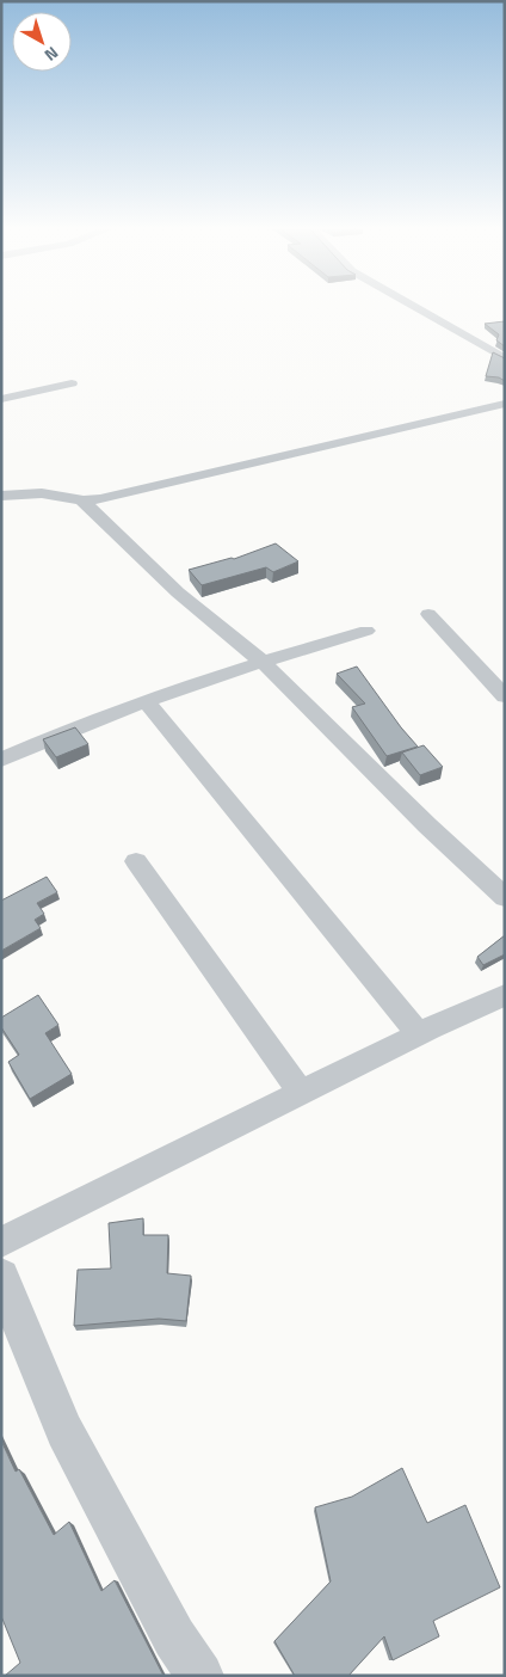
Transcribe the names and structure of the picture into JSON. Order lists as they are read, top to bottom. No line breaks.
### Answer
{"north":"bottom right"}
